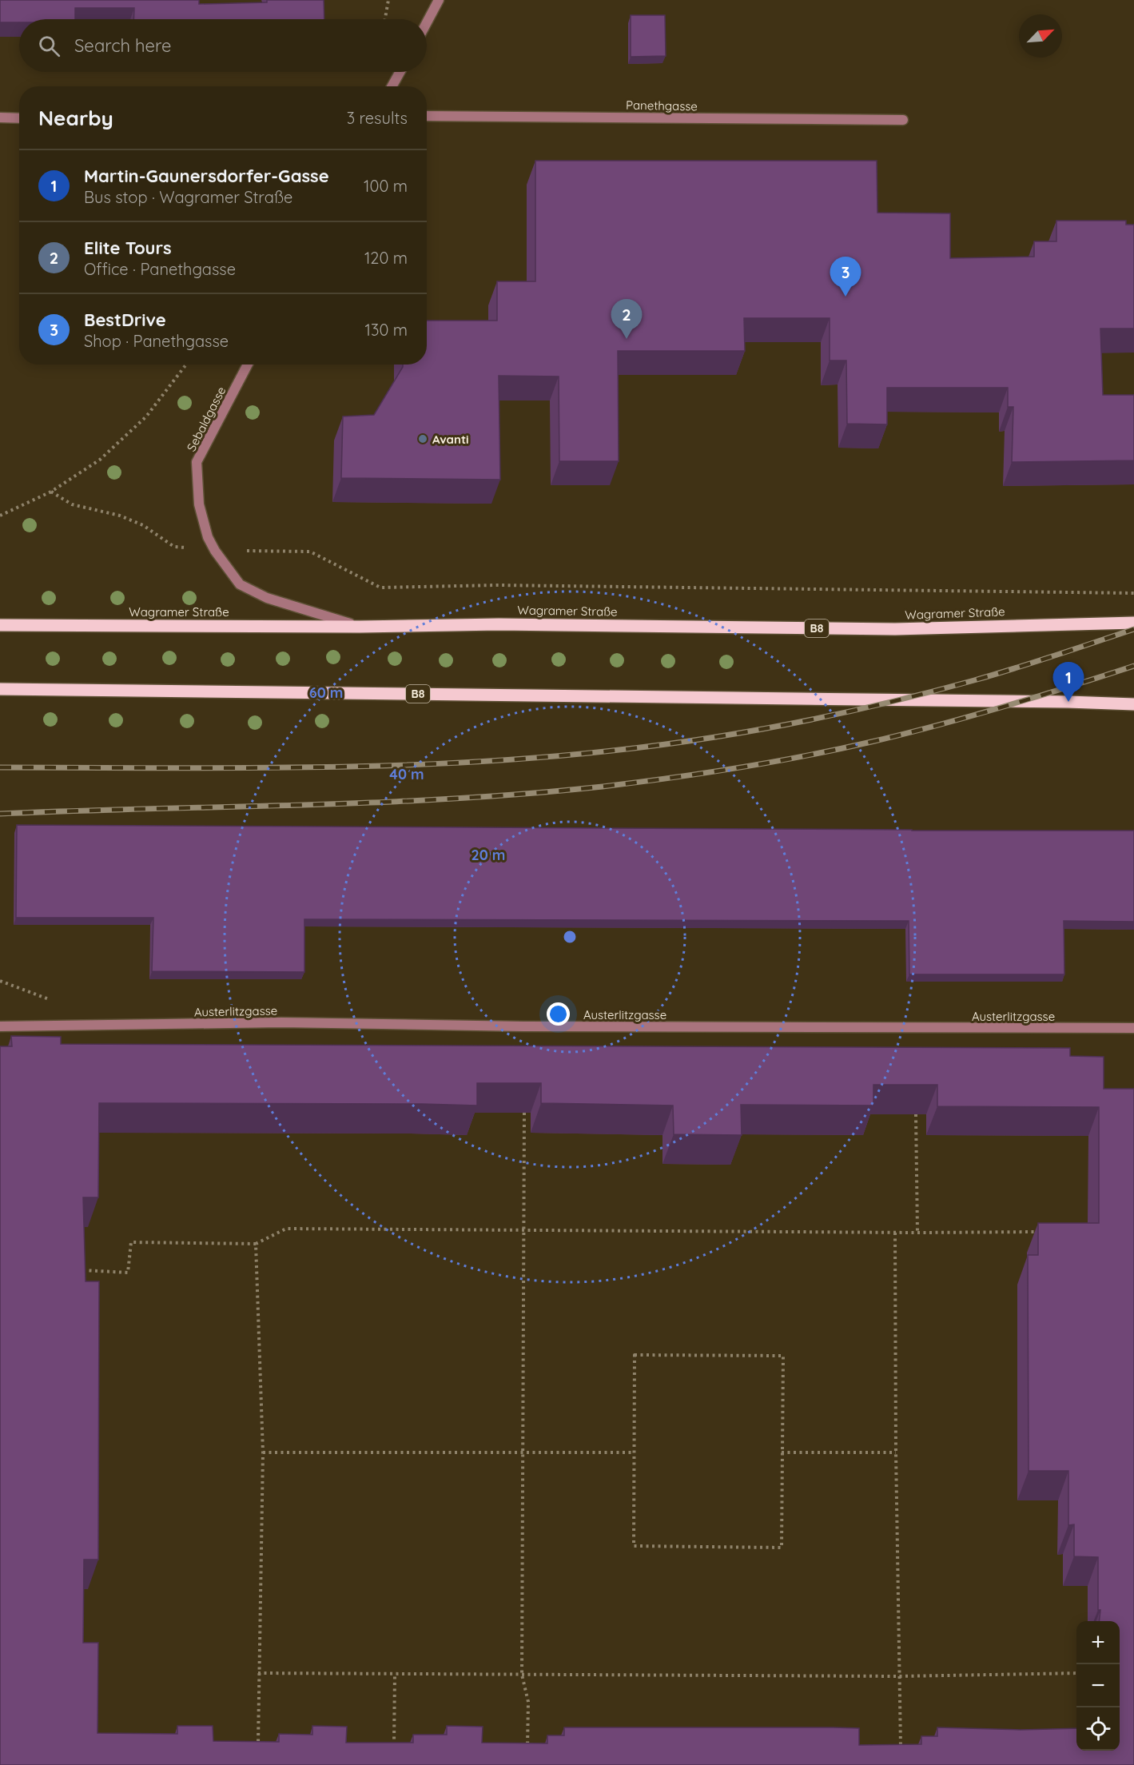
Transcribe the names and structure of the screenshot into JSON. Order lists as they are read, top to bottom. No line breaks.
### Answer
{"streets":{"main road":["Wagramer Straße","B8"],"street":["Panethgasse","Sebaldgasse","Austerlitzgasse"]},"crossings":[["Sebaldgasse","Wagramer Straße"]],"places":["Avanti"],"north":"top right","page":{"search":"Search here","heading":["Nearby","3 results"],"list":[{"mark":"1","name":"Martin-Gaunersdorfer-Gasse","note":"Bus stop · Wagramer Straße","value":"100 m"},{"mark":"2","name":"Elite Tours","note":"Office · Panethgasse","value":"120 m"},{"mark":"3","name":"BestDrive","note":"Shop · Panethgasse","value":"130 m"}],"pins":["3","2","1"],"map_buttons":["+","−"]},"rings":["60 m","40 m","20 m"]}
